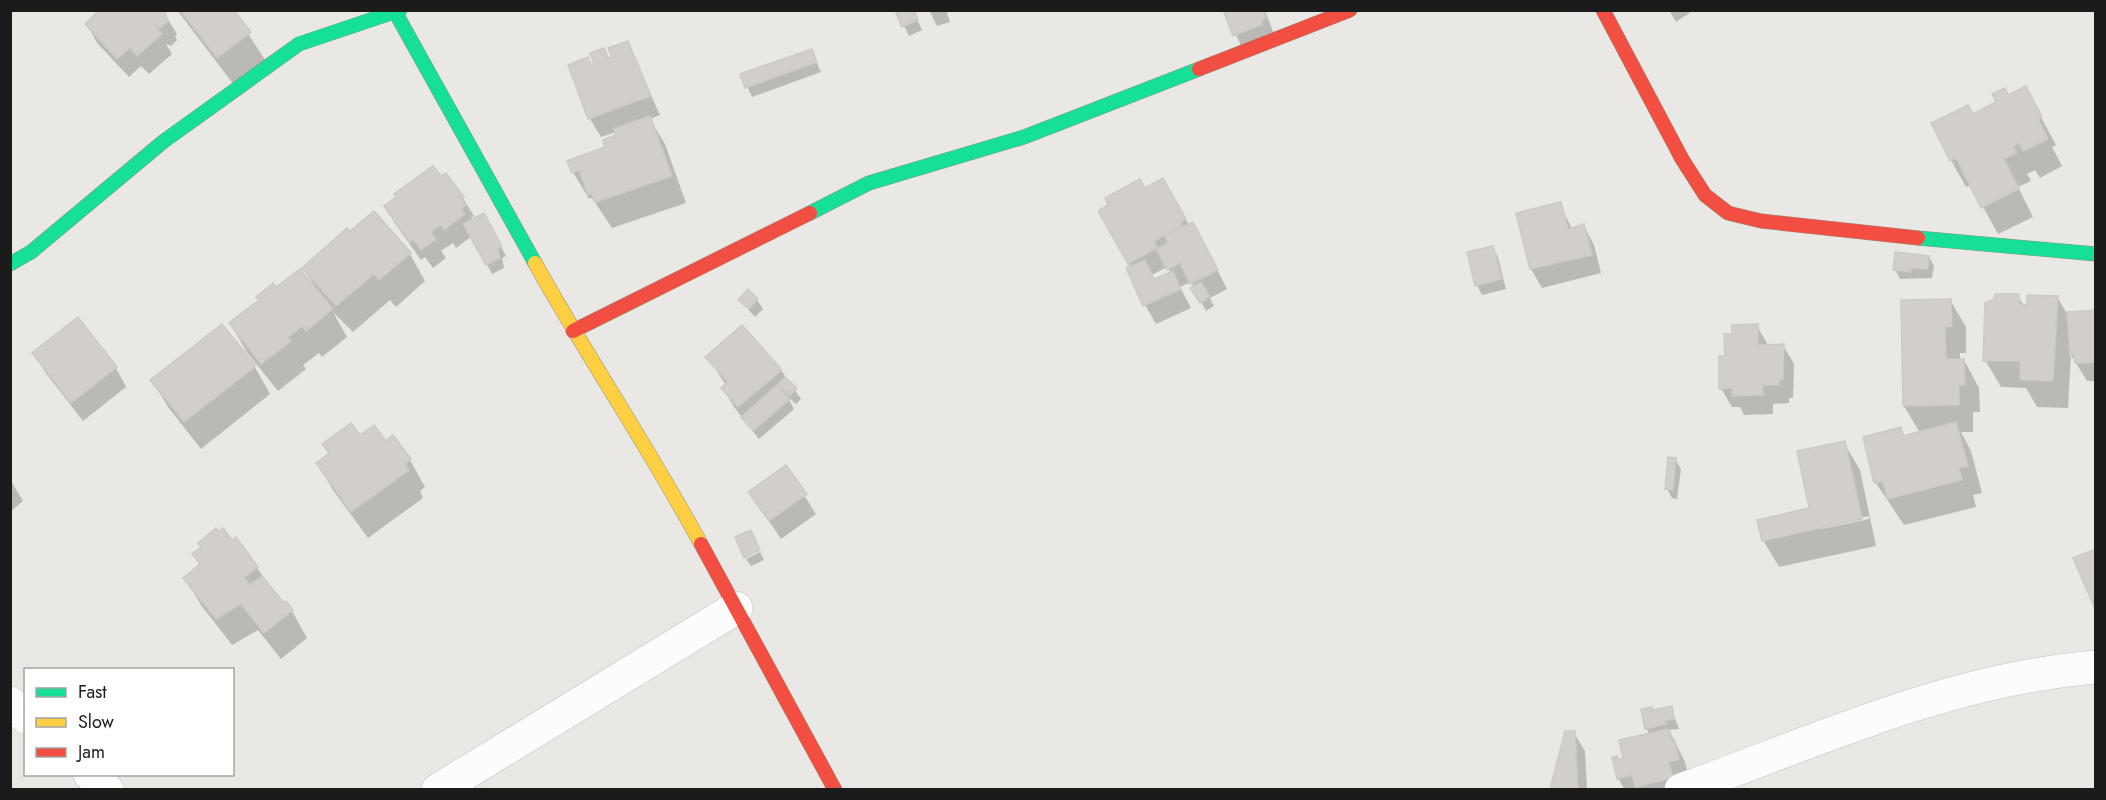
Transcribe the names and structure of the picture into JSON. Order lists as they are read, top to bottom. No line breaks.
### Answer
{"legend":["Fast","Slow","Jam"]}
